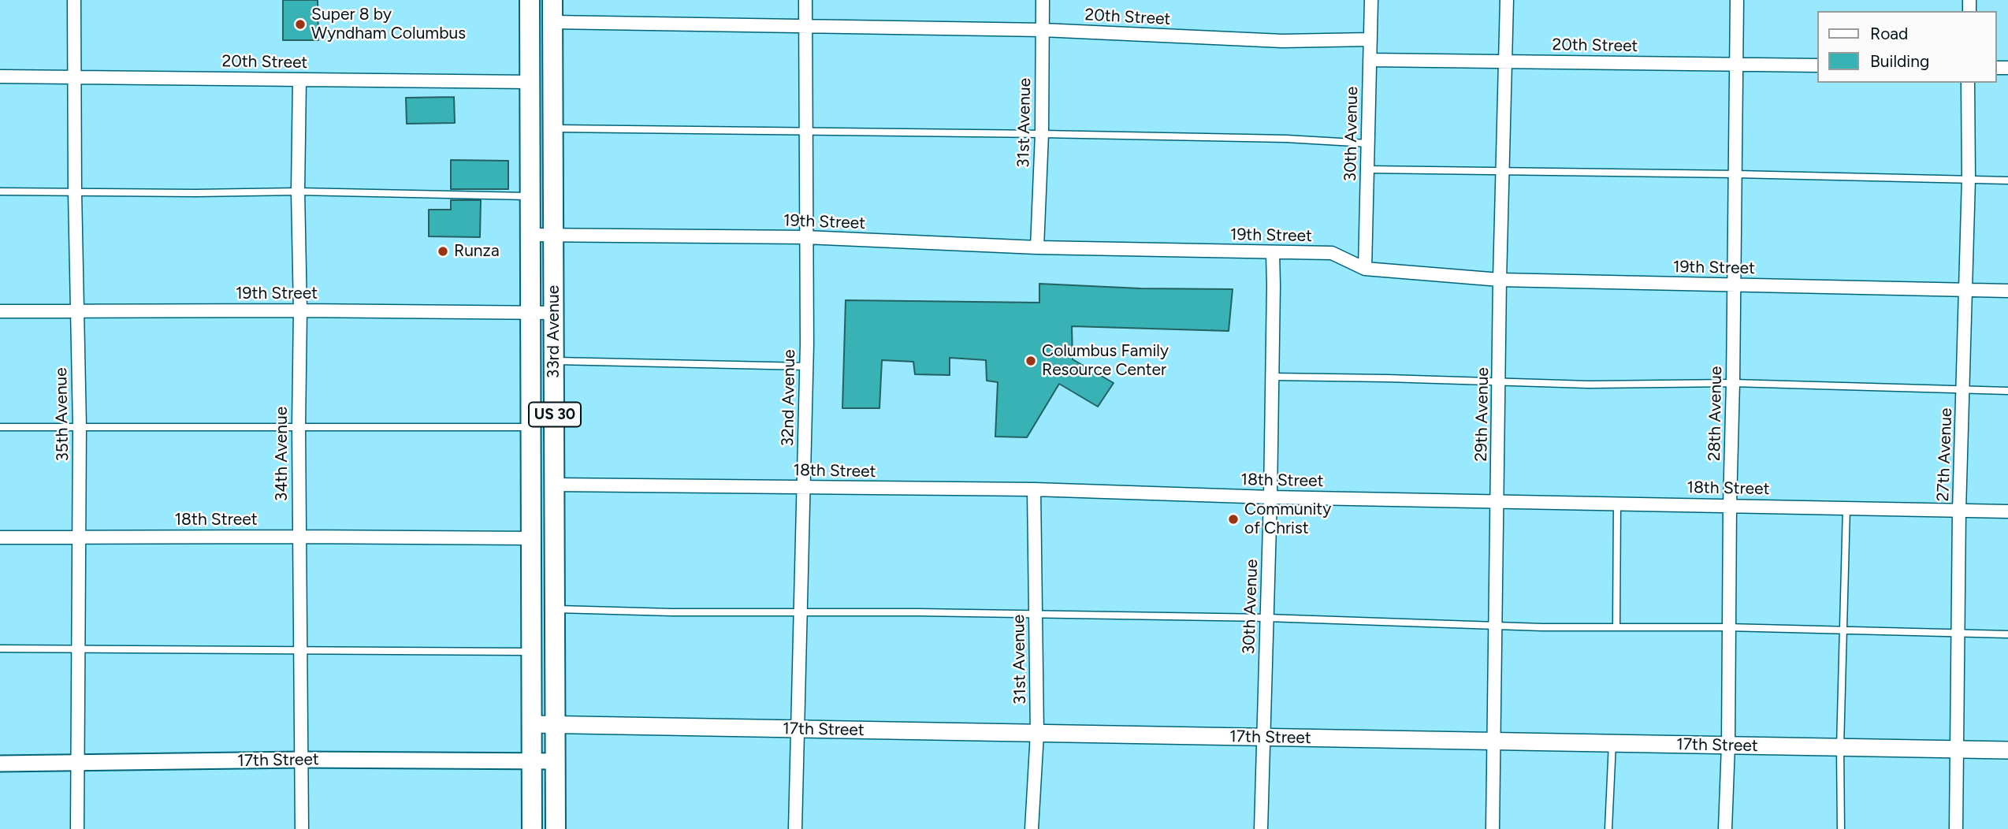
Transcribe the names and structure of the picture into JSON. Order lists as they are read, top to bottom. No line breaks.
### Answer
{"streets":{"highway":["33rd Avenue","US 30"],"main road":["17th Street"],"street":["20th Street","31st Avenue","30th Avenue","19th Street","32nd Avenue","28th Avenue","35th Avenue","29th Avenue","34th Avenue","27th Avenue","18th Street"]},"crossings":[["20th Street","31st Avenue"],["20th Street","30th Avenue"],["20th Street","33rd Avenue"],["20th Street","32nd Avenue"],["20th Street","28th Avenue"],["20th Street","35th Avenue"],["20th Street","29th Avenue"],["20th Street","34th Avenue"],["31st Avenue","19th Street"],["31st Avenue","18th Street"],["31st Avenue","17th Street"],["30th Avenue","19th Street"],["30th Avenue","18th Street"],["30th Avenue","17th Street"],["19th Street","33rd Avenue"],["19th Street","32nd Avenue"],["19th Street","28th Avenue"],["19th Street","35th Avenue"],["19th Street","29th Avenue"],["19th Street","34th Avenue"],["19th Street","27th Avenue"],["33rd Avenue","18th Street"],["33rd Avenue","17th Street"],["32nd Avenue","18th Street"],["32nd Avenue","17th Street"],["28th Avenue","18th Street"],["28th Avenue","17th Street"],["35th Avenue","18th Street"],["35th Avenue","17th Street"],["29th Avenue","18th Street"],["29th Avenue","17th Street"],["34th Avenue","18th Street"],["34th Avenue","17th Street"],["27th Avenue","18th Street"],["27th Avenue","17th Street"]],"places":["Super 8 by Wyndham Columbus","Runza","Columbus Family Resource Center","Community of Christ"],"legend":["Road","Building"]}
